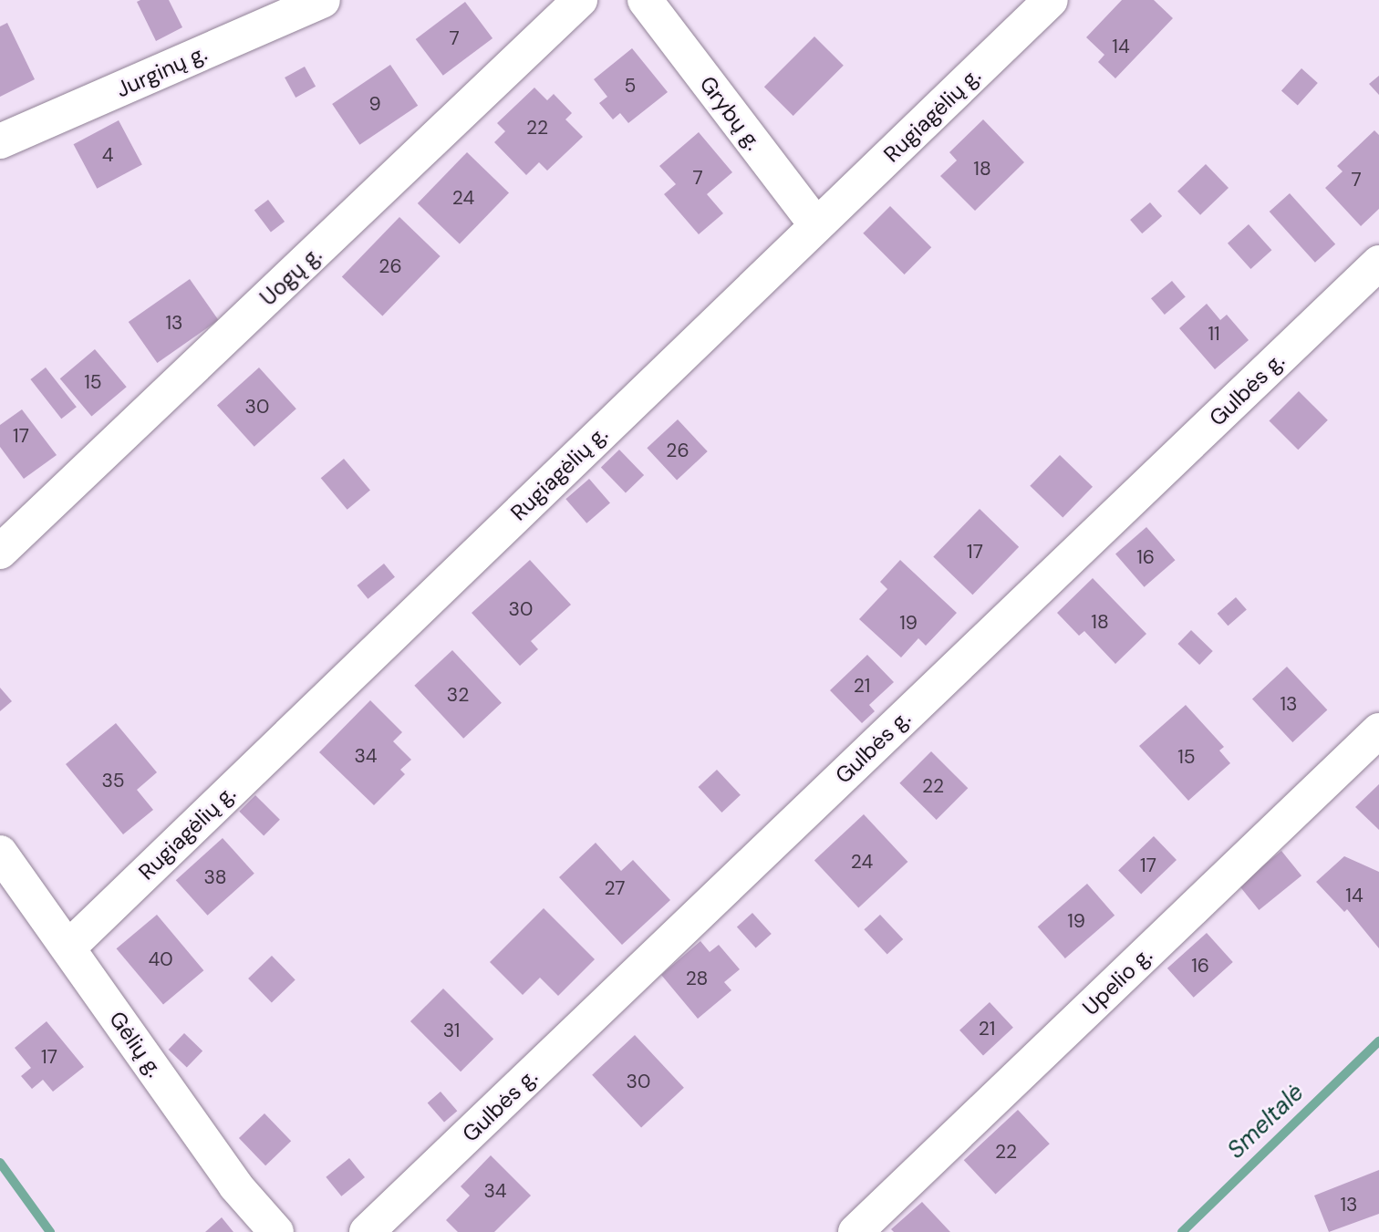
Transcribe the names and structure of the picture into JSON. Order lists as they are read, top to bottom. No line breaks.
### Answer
{"streets":{"street":["Jurginų g.","Grybų g.","Rugiagėlių g.","Uogų g.","Gulbės g.","Upelio g.","Gėlių g."]},"crossings":[["Grybų g.","Rugiagėlių g."],["Rugiagėlių g.","Gėlių g."]],"water":["Smeltalė"],"house_numbers":["7","14","5","9","22","4","18","7","7","24","26","13","11","15","30","17","26","17","16","30","18","19","21","32","13","34","15","35","22","24","17","38","27","14","19","40","16","28","21","31","17","30","22","34","13"]}
